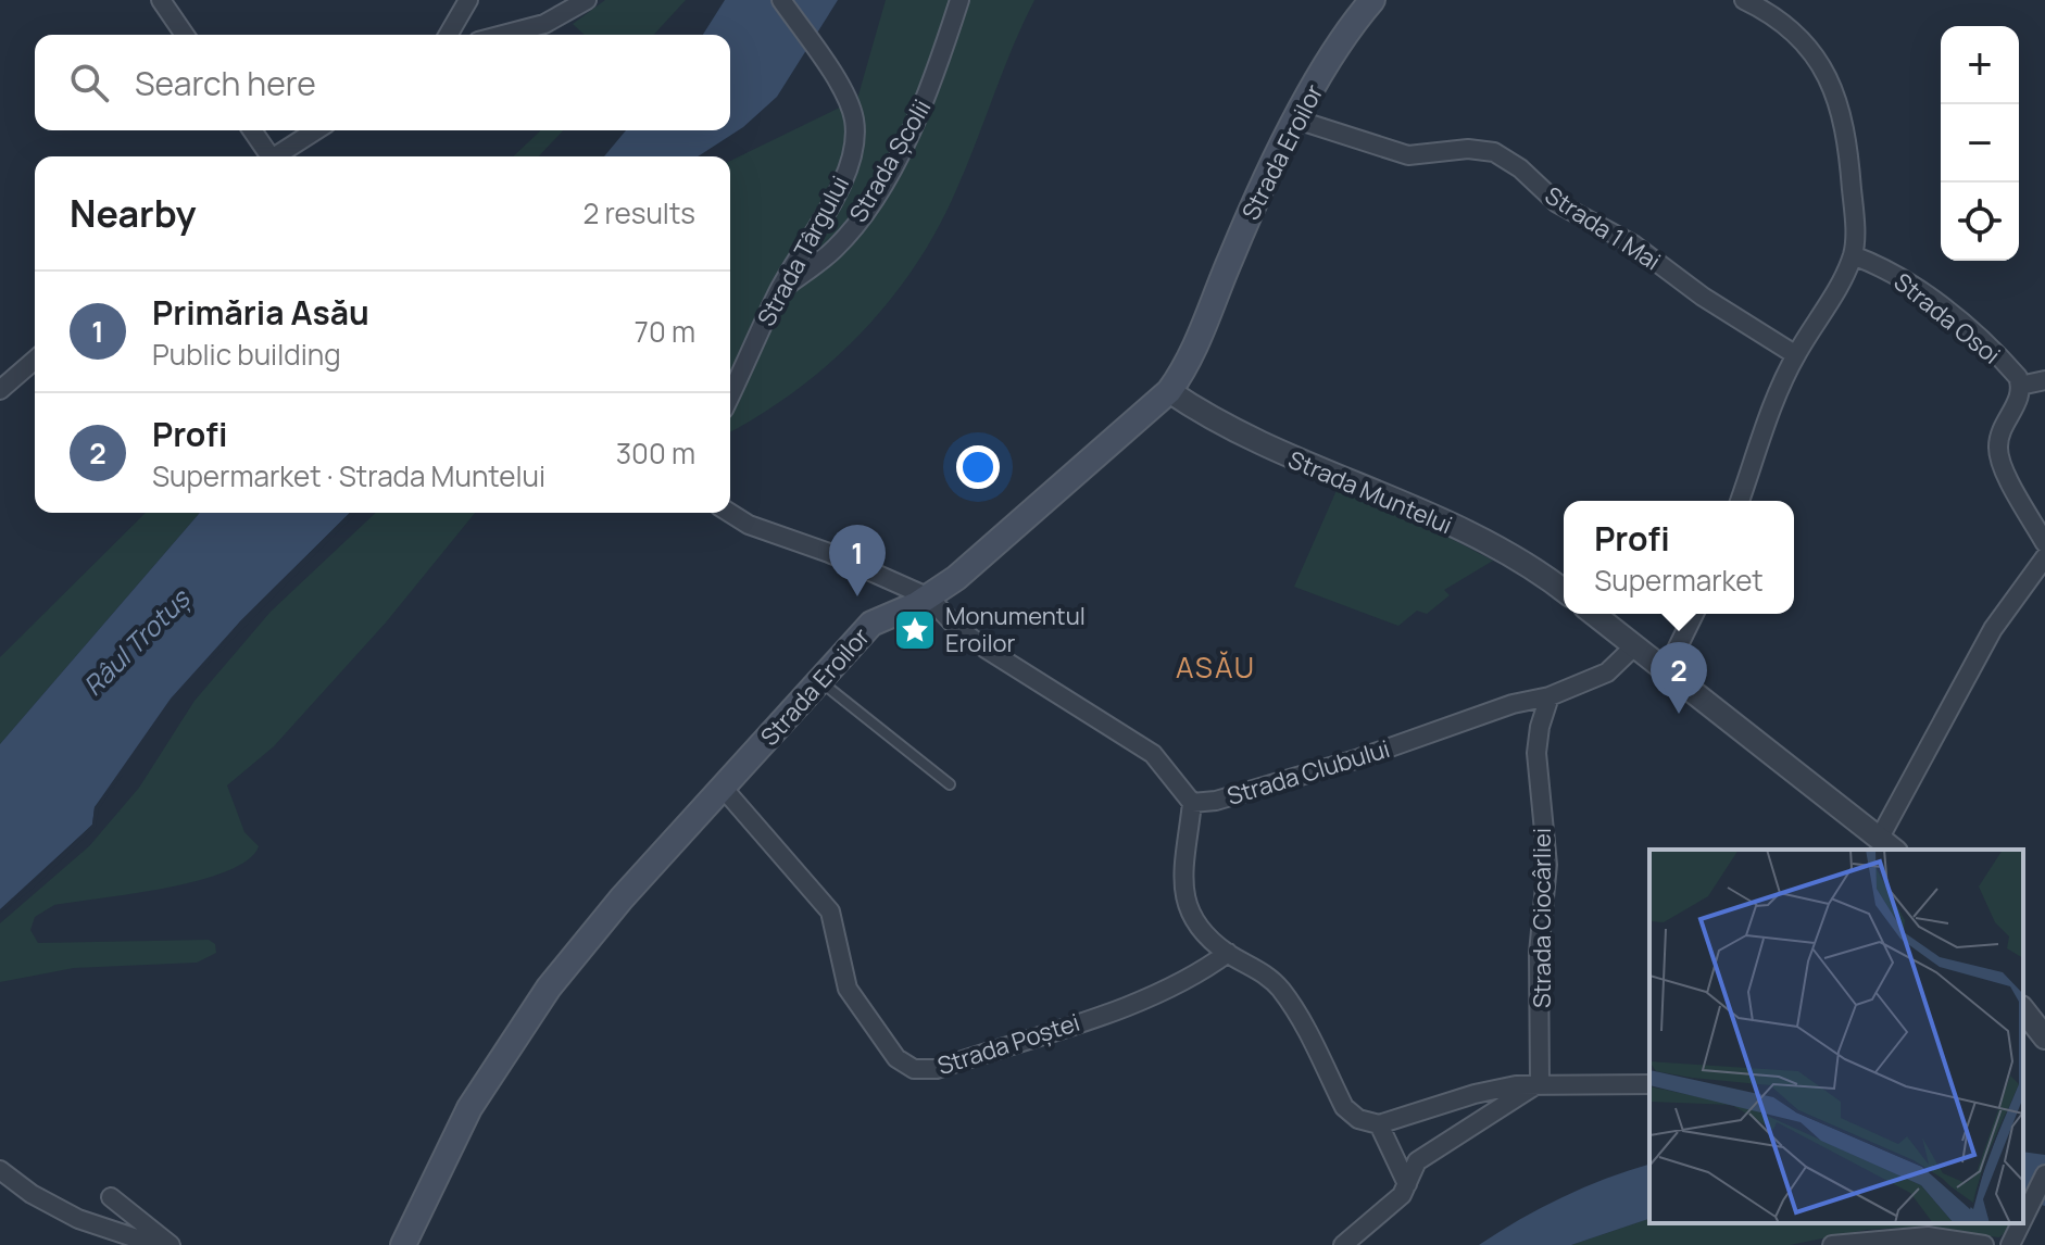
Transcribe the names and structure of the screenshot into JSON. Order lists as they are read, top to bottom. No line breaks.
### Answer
{"streets":{"main road":["Strada Eroilor"],"street":["Strada Școlii","Strada 1 Mai","Strada Târgului","Strada Osoi","Strada Muntelui","Strada Clubului","Strada Ciocârliei","Strada Poștei"]},"crossings":[["Strada Eroilor","Strada 1 Mai"],["Strada Eroilor","Strada Muntelui"],["Strada Eroilor","Strada Clubului"],["Strada Eroilor","Strada Poștei"],["Strada Școlii","Strada Târgului"],["Strada Clubului","Strada Ciocârliei"]],"districts":["ASĂU"],"water":["Râul Trotuș"],"places":{"place":["Monumentul Eroilor"]},"page":{"map_buttons":["+","−"],"search":"Search here","heading":["Nearby","2 results"],"list":[{"mark":"1","name":"Primăria Asău","note":"Public building","value":"70 m"},{"mark":"2","name":"Profi","note":"Supermarket · Strada Muntelui","value":"300 m"}],"popup":["Profi","Supermarket"],"pins":["1","2"]}}
